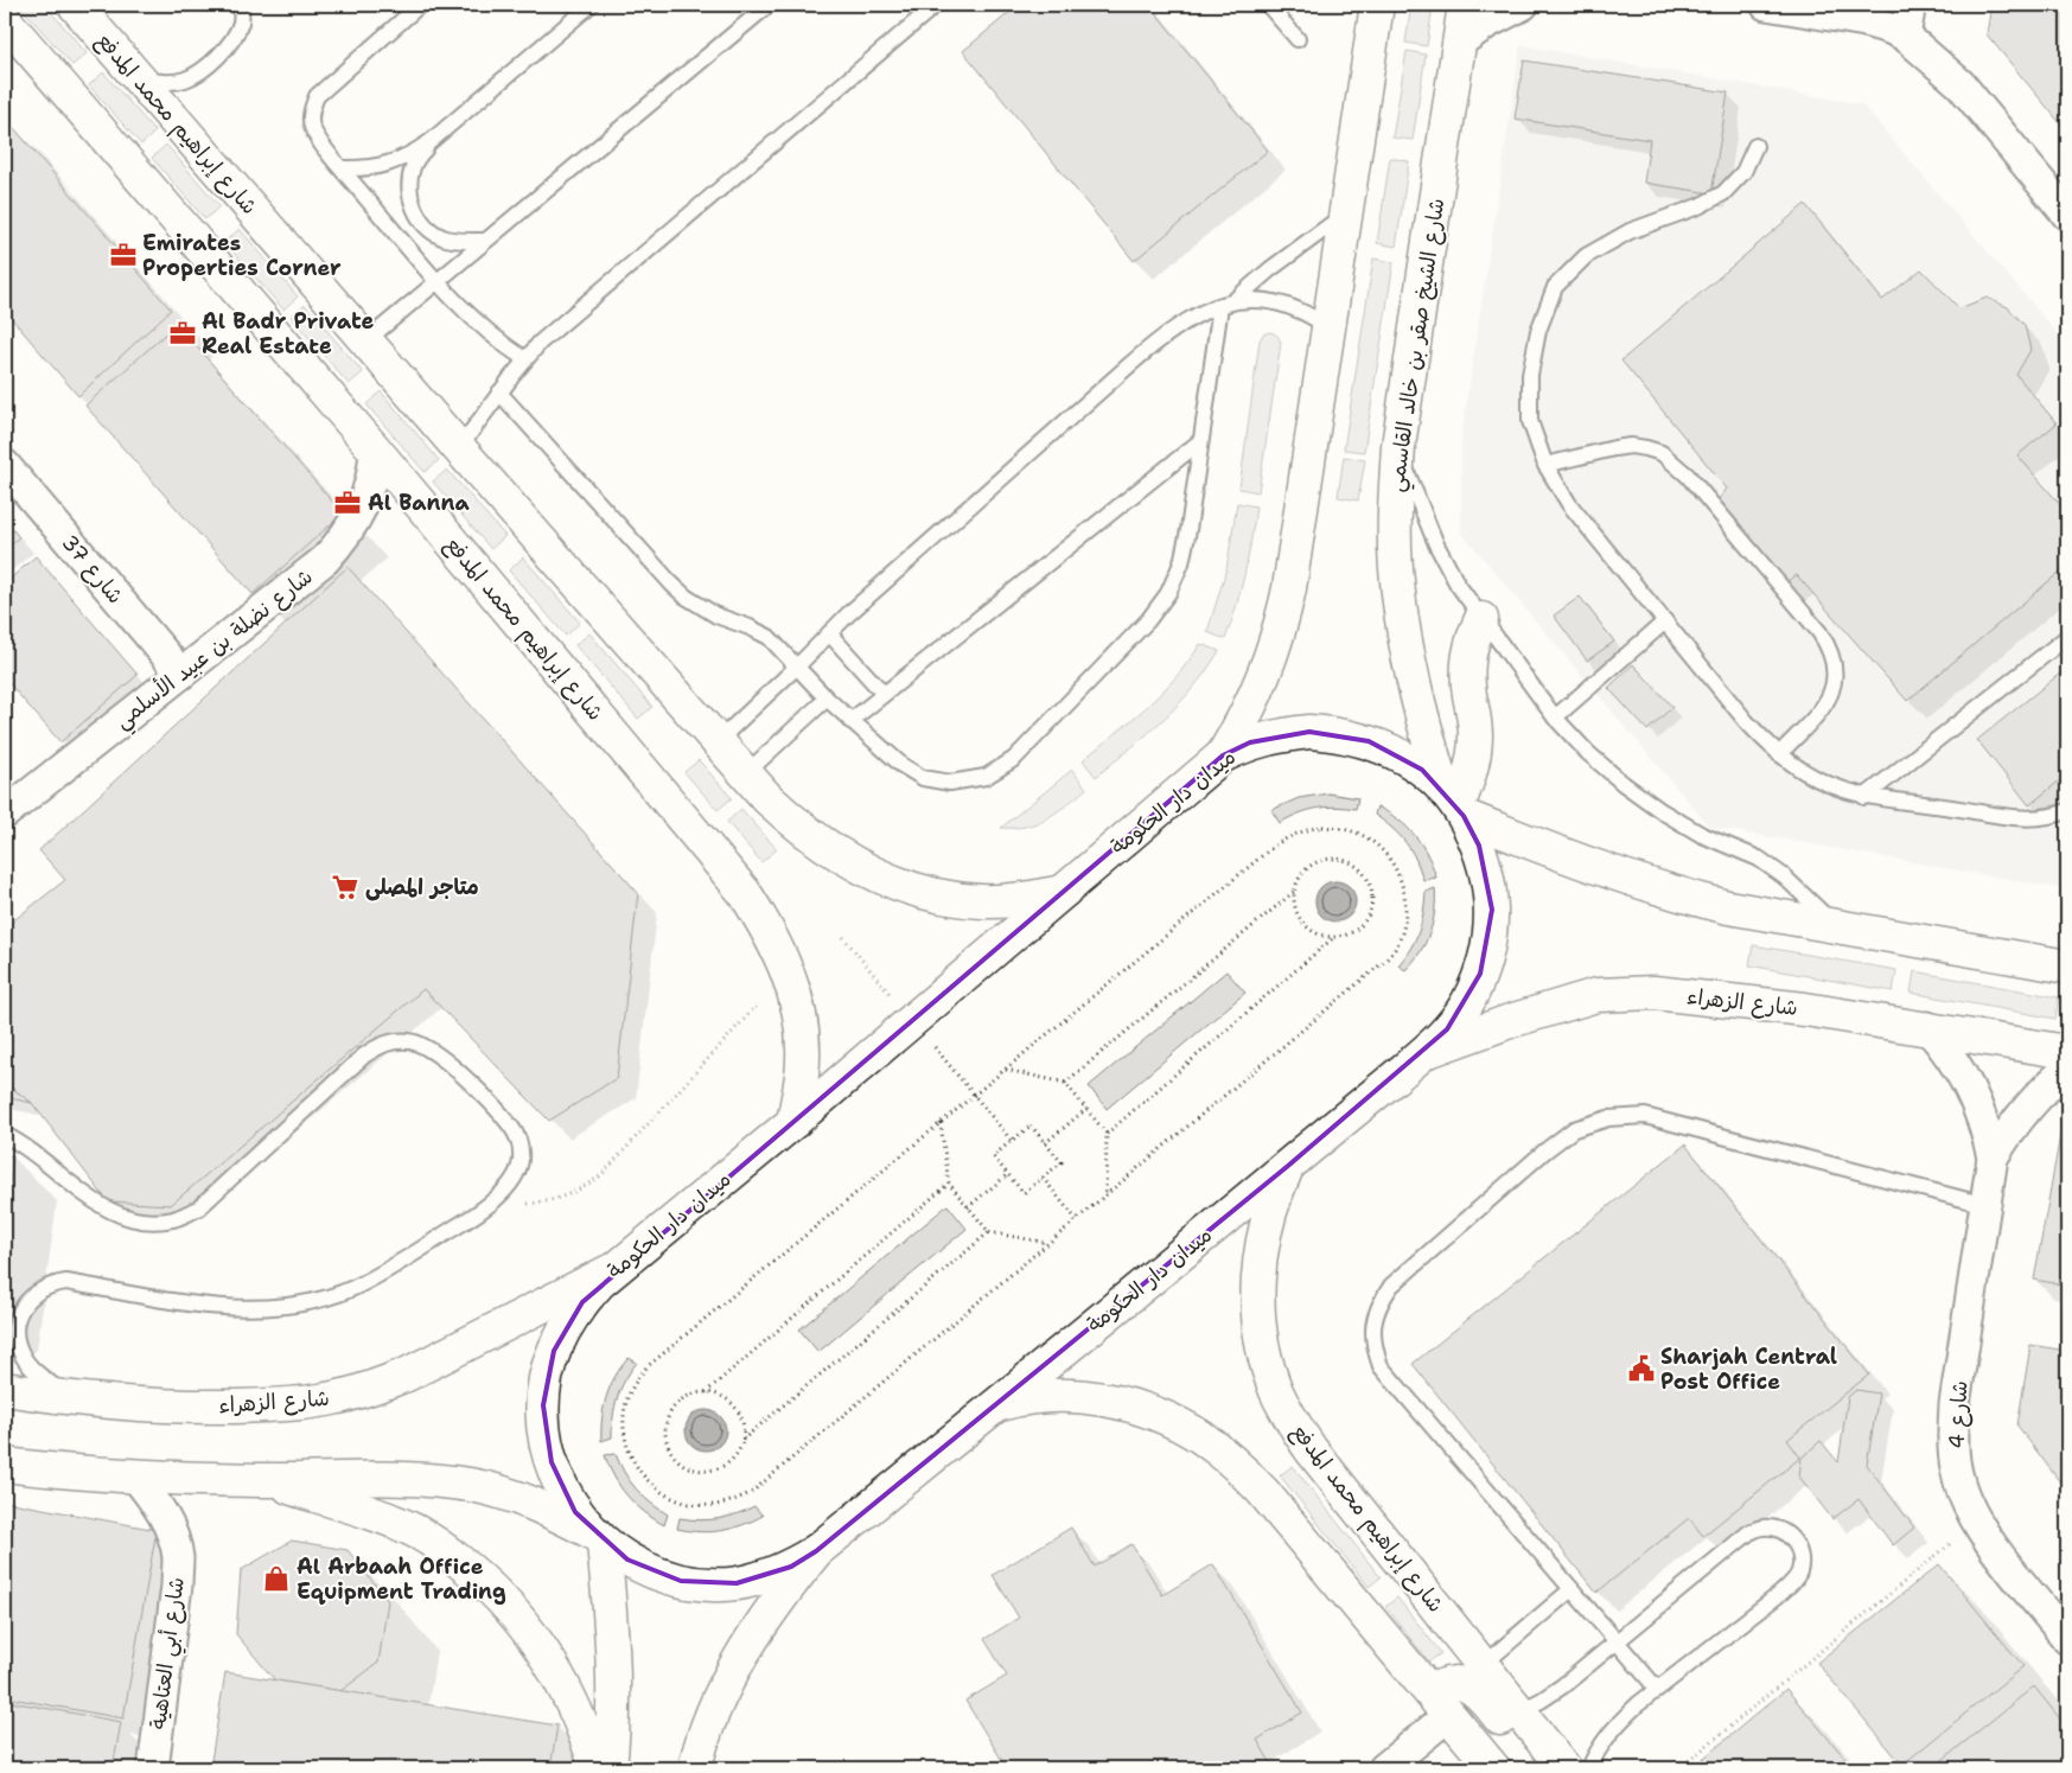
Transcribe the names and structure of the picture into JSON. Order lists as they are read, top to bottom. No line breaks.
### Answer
{"streets":{"main road":["شارع إبراهيم محمد المدفع","شارع الشيخ صقر بن خالد القاسمي","ميدان دار الحكومة","شارع الزهراء"],"street":["شارع 37","شارع نضلة بن عبيد الأسلمي","شارع 4","شارع أبي العتاهية"]},"crossings":[["شارع إبراهيم محمد المدفع","شارع نضلة بن عبيد الأسلمي"],["شارع إبراهيم محمد المدفع","ميدان دار الحكومة"],["شارع الشيخ صقر بن خالد القاسمي","ميدان دار الحكومة"],["شارع 37","شارع نضلة بن عبيد الأسلمي"],["ميدان دار الحكومة","شارع الزهراء"],["شارع الزهراء","شارع 4"]],"places":{"office":["Emirates Properties Corner","Al Badr Private Real Estate","Al Banna"],"supermarket":["متاجر المصلى"],"public building":["Sharjah Central Post Office"],"shop":["Al Arbaah Office Equipment Trading"]}}
